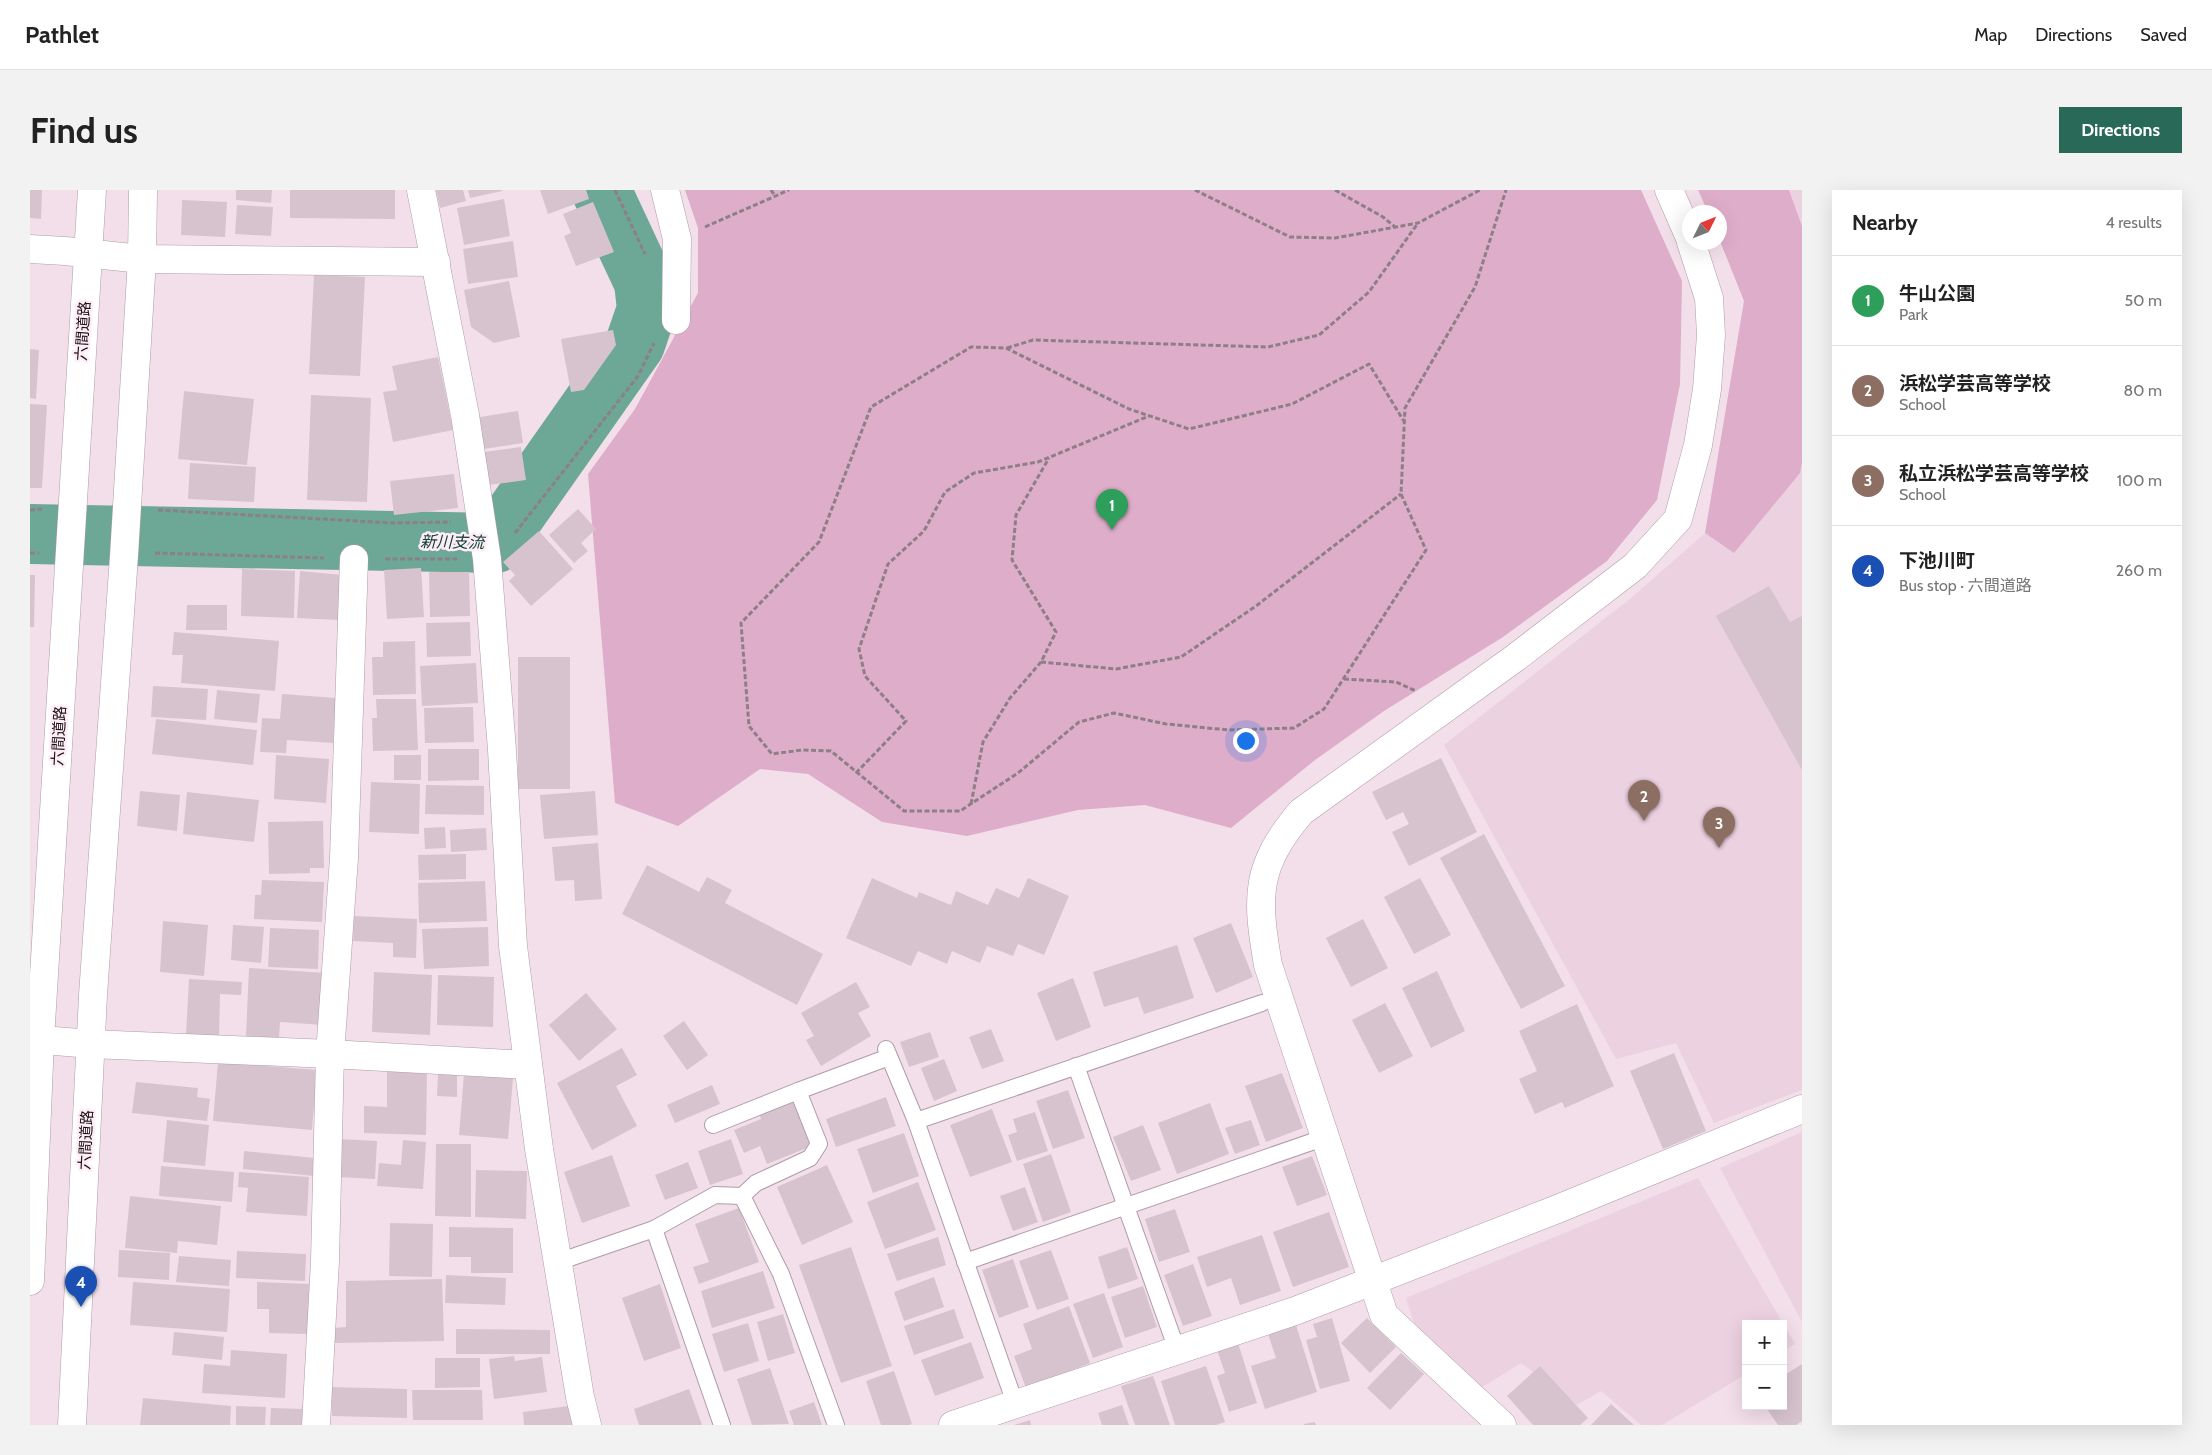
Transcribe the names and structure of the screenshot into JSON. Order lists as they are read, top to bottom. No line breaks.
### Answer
{"streets":{"street":["六間道路"]},"water":["新川支流"],"north":"top right","page":{"header":"Pathlet","nav":["Map","Directions","Saved"],"buttons":"Directions","title":"Find us","heading":["Nearby","4 results"],"list":[{"mark":"1","name":"牛山公園","note":"Park","value":"50 m"},{"mark":"2","name":"浜松学芸高等学校","note":"School","value":"80 m"},{"mark":"3","name":"私立浜松学芸高等学校","note":"School","value":"100 m"},{"mark":"4","name":"下池川町","note":"Bus stop · 六間道路","value":"260 m"}],"pins":["1","2","3","4"],"map_buttons":["+","−"]}}
